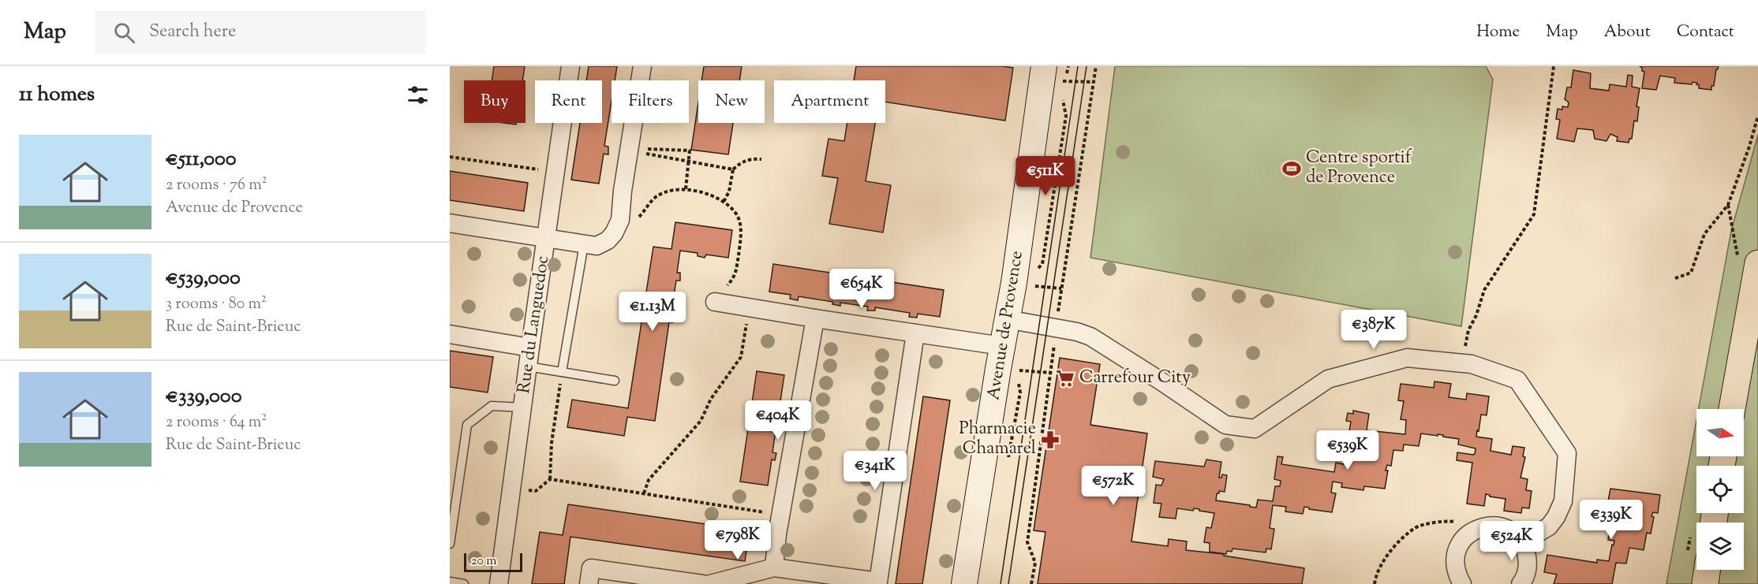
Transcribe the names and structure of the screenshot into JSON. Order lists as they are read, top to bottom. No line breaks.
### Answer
{"streets":{"street":["Rue du Languedoc","Avenue de Provence"]},"places":{"sports":["Centre sportif de Provence"],"supermarket":["Carrefour City"],"pharmacy":["Pharmacie Chamarel"]},"scale_bar":"20 m","north":"right","page":{"header":"Map","search":"Search here","nav":["Home","Map","About","Contact"],"heading":"11 homes","chip":["Buy","Rent","Filters","New","Apartment"],"list":[{"name":"€511,000","note":"2 rooms · 76 m² · Avenue de Provence"},{"name":"€539,000","note":"3 rooms · 80 m² · Rue de Saint-Brieuc"},{"name":"€339,000","note":"2 rooms · 64 m² · Rue de Saint-Brieuc"}],"price":["€511K","€654K","€1.13M","€387K","€404K","€539K","€341K","€572K","€339K","€798K","€524K"],"scale":"20 m"}}
